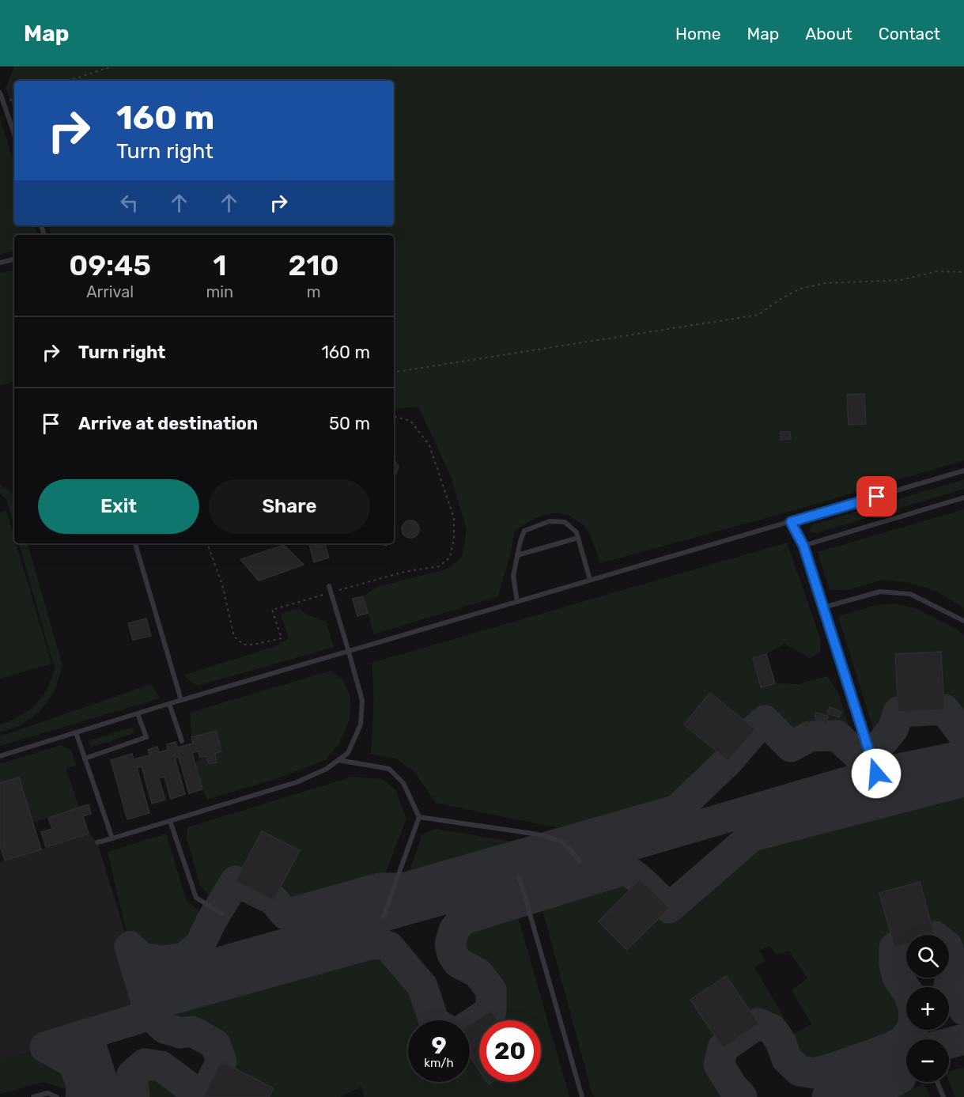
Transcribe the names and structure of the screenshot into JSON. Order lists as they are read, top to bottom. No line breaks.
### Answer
{"page":{"header":"Map","nav":["Home","Map","About","Contact"],"turn":["160 m","Turn right"],"eta":["09:45","Arrival","1","min","210","m"],"list":[{"name":"Turn right","value":"160 m"},{"name":"Arrive at destination","value":"50 m"}],"buttons":["Exit","Share"],"map_buttons":["+","−"],"speed":"9 km/h","limit":"20"}}
